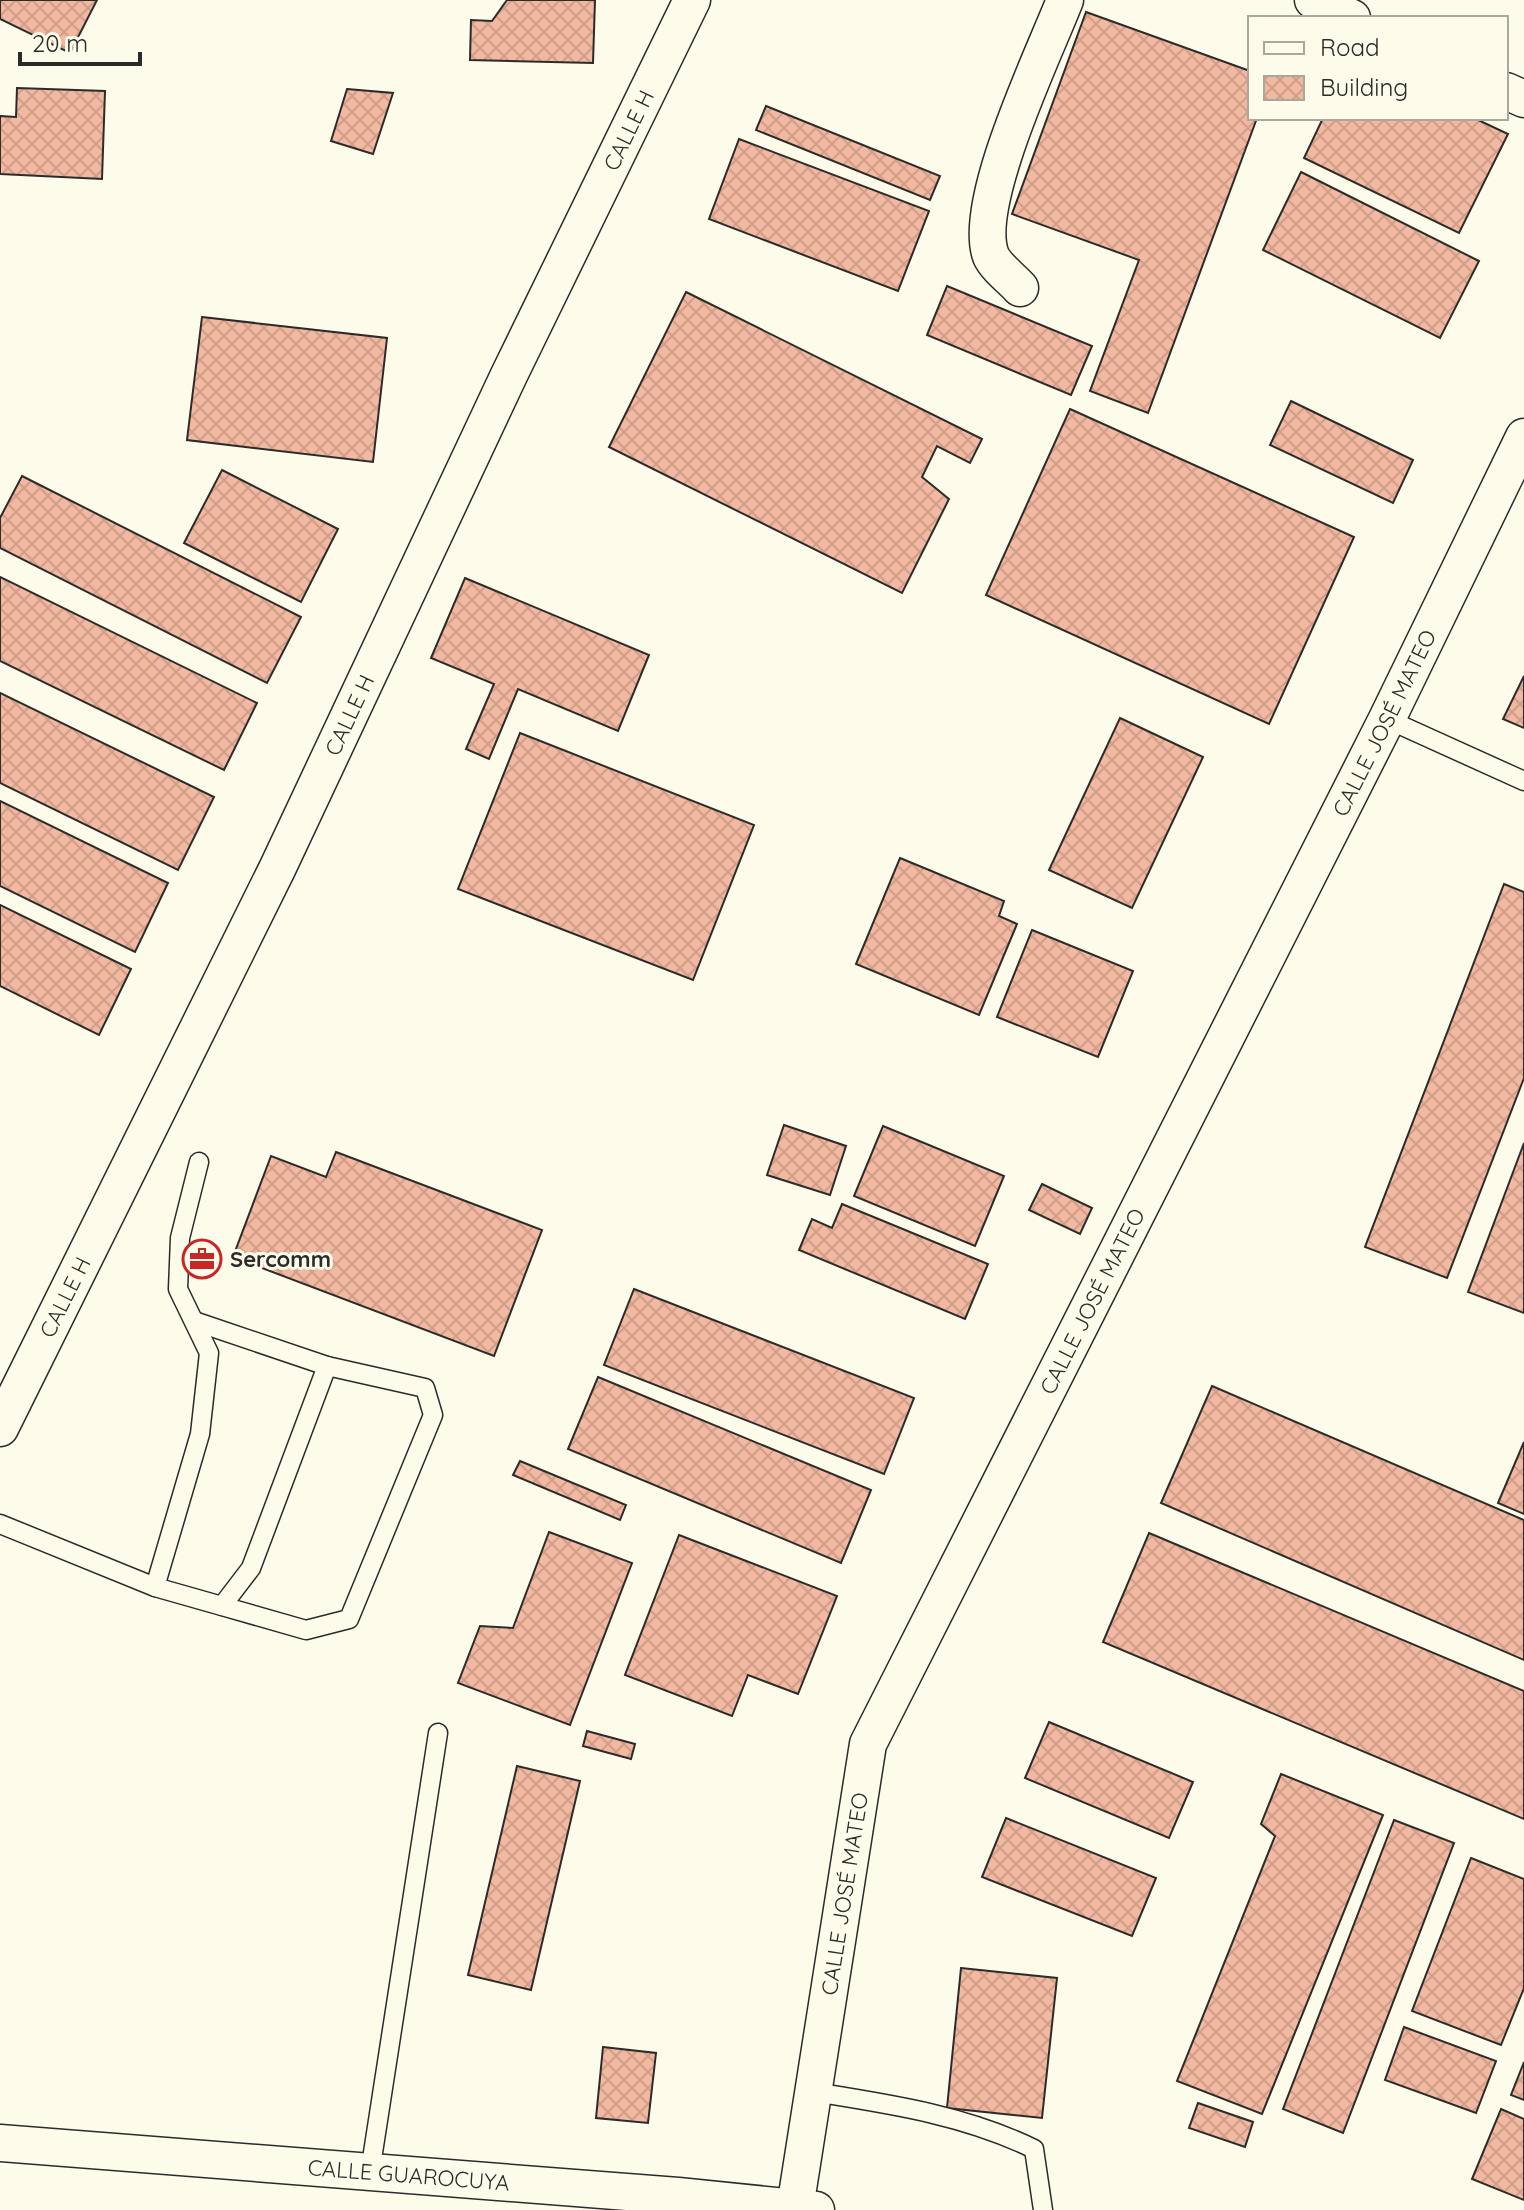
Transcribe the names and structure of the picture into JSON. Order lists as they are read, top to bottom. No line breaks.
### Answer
{"streets":{"street":["CALLE H","CALLE JOSÉ MATEO","CALLE GUAROCUYA"]},"crossings":[["CALLE JOSÉ MATEO","CALLE GUAROCUYA"]],"places":{"office":["Sercomm"]},"legend":["Road","Building"],"scale_bar":"20 m"}
